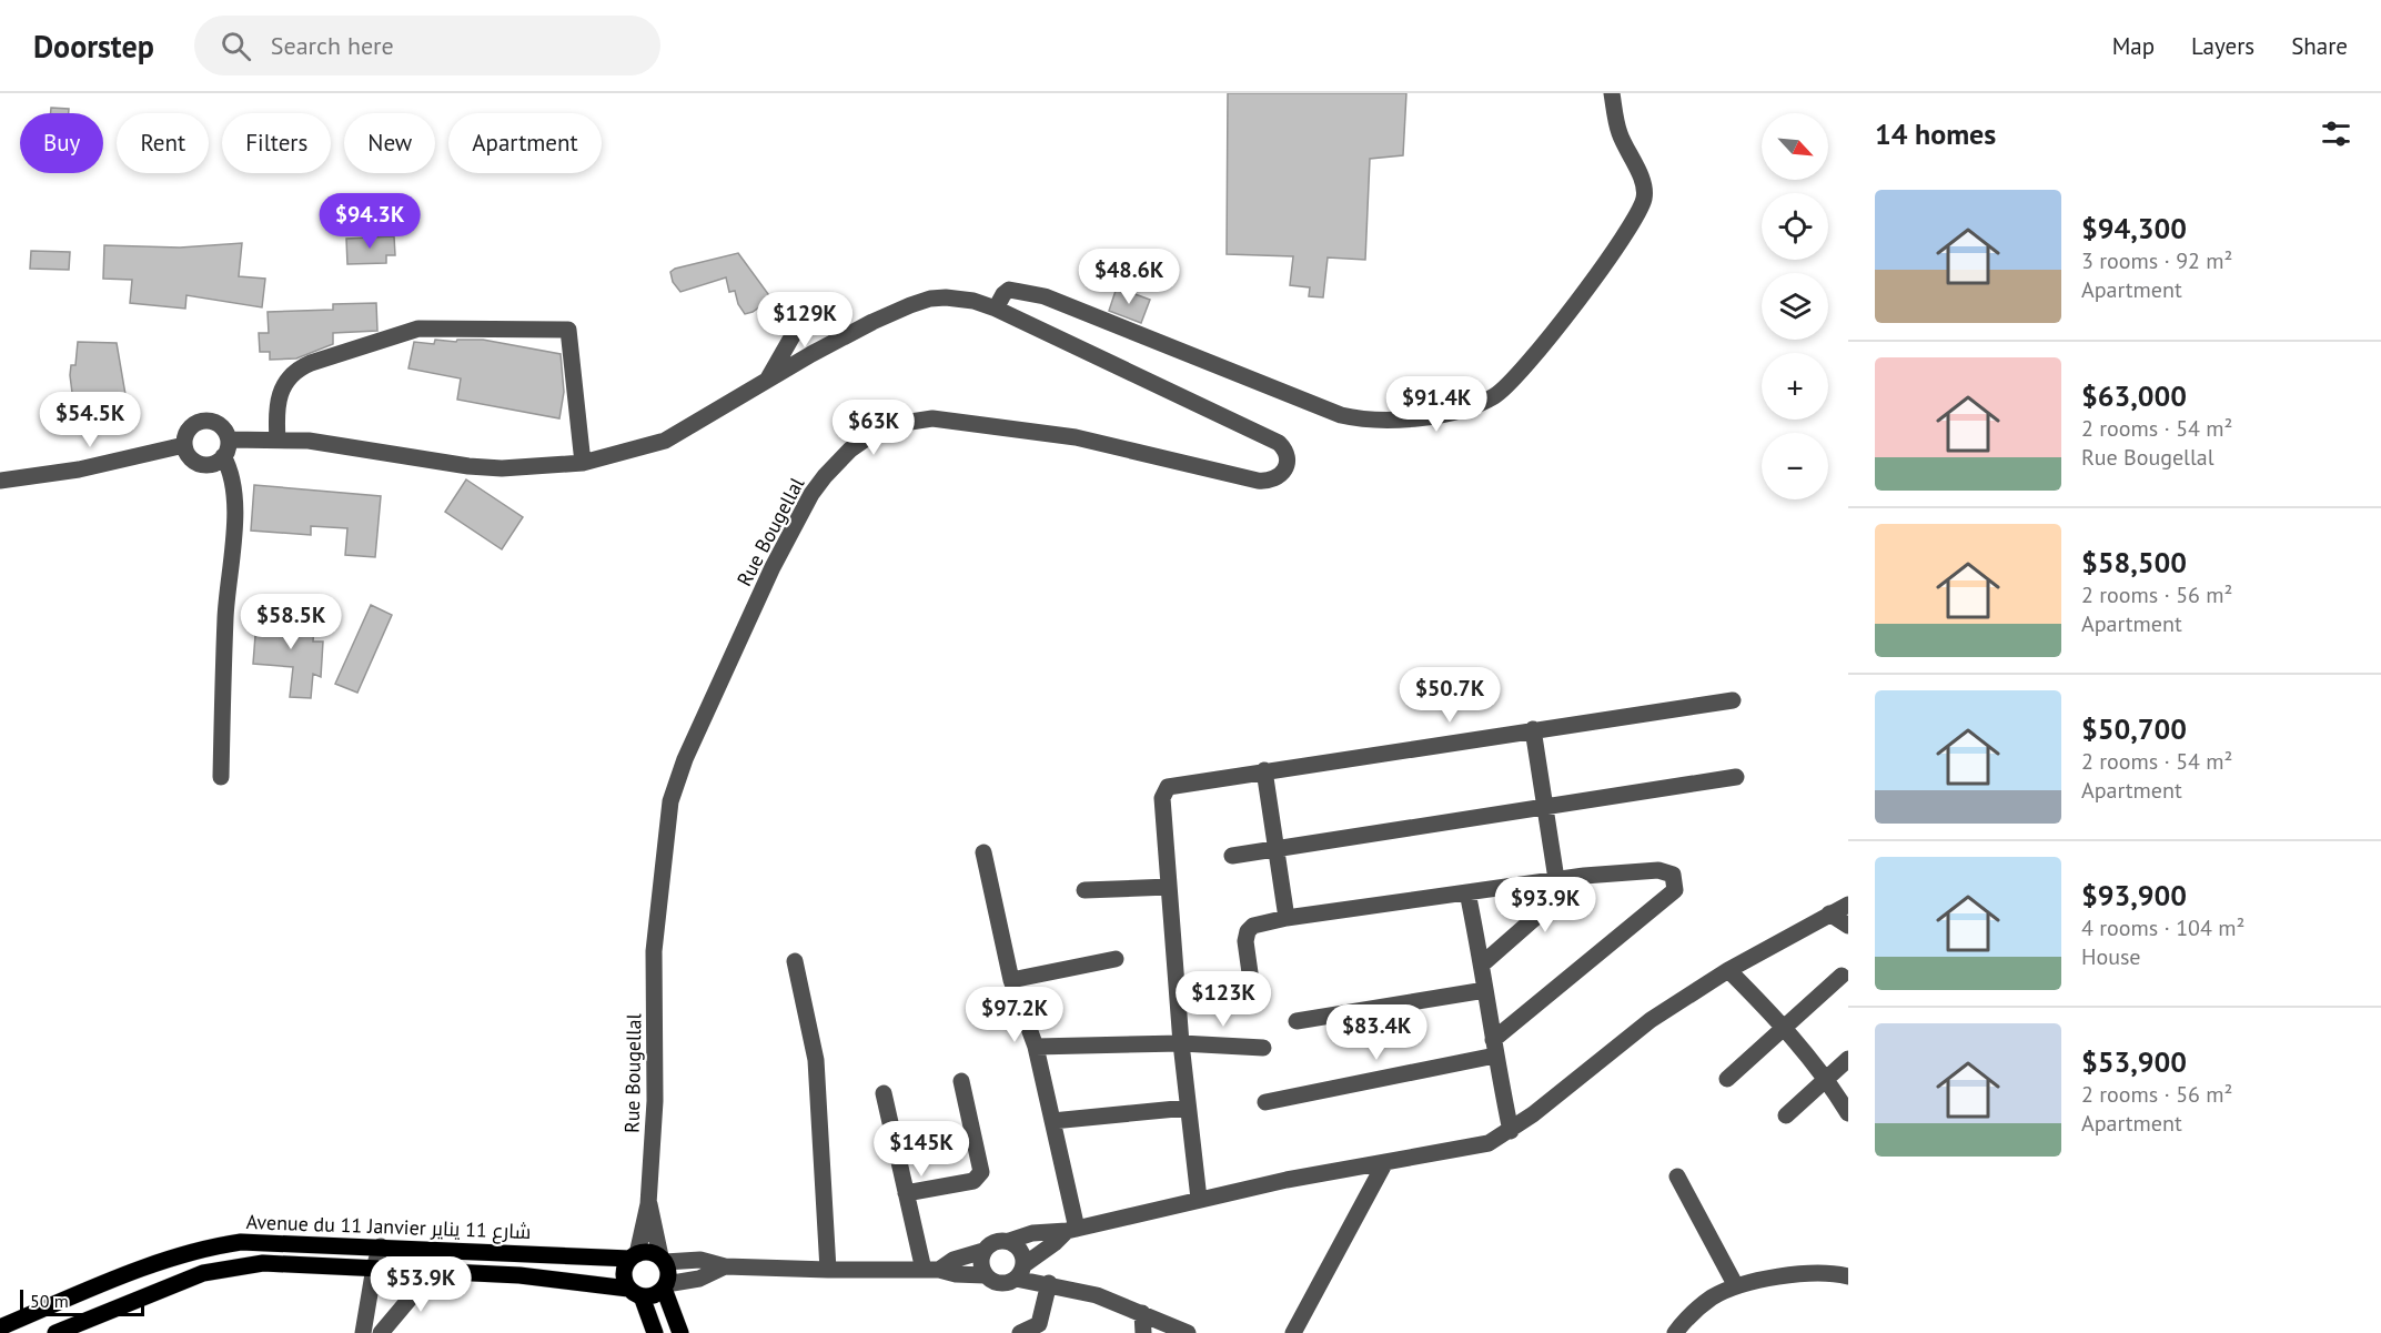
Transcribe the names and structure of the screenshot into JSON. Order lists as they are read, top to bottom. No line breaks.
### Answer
{"streets":{"main road":["Avenue du 11 Janvier شارع 11 يناير"],"street":["Rue Bougellal"]},"crossings":[["Rue Bougellal","Avenue du 11 Janvier شارع 11 يناير"]],"scale_bar":"50 m","north":"bottom right","page":{"header":"Doorstep","search":"Search here","nav":["Map","Layers","Share"],"heading":"14 homes","map_buttons":["+","−"],"chip":["Buy","Rent","Filters","New","Apartment"],"list":[{"name":"$94,300","note":"3 rooms · 92 m² · Apartment"},{"name":"$63,000","note":"2 rooms · 54 m² · Rue Bougellal"},{"name":"$58,500","note":"2 rooms · 56 m² · Apartment"},{"name":"$50,700","note":"2 rooms · 54 m² · Apartment"},{"name":"$93,900","note":"4 rooms · 104 m² · House"},{"name":"$53,900","note":"2 rooms · 56 m² · Apartment"}],"price":["$94.3K","$48.6K","$129K","$91.4K","$54.5K","$63K","$58.5K","$50.7K","$93.9K","$123K","$97.2K","$83.4K","$145K","$53.9K"],"scale":"50 m"}}
